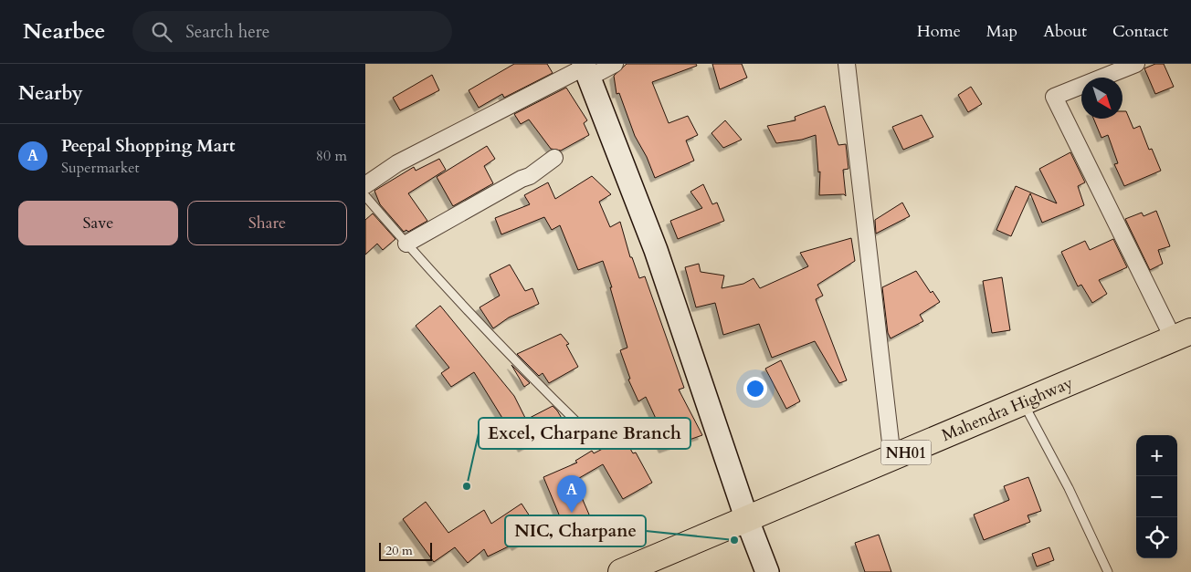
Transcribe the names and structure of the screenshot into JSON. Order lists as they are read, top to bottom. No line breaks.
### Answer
{"streets":{"highway":["Mahendra Highway","NH01"]},"places":["Excel, Charpane Branch","NIC, Charpane"],"scale_bar":"20 m","north":"bottom right","page":{"header":"Nearbee","search":"Search here","nav":["Home","Map","About","Contact"],"heading":"Nearby","list":[{"mark":"A","name":"Peepal Shopping Mart","note":"Supermarket","value":"80 m"}],"buttons":["Save","Share"],"map_buttons":["+","−"],"pins":"A","scale":"20 m"}}
